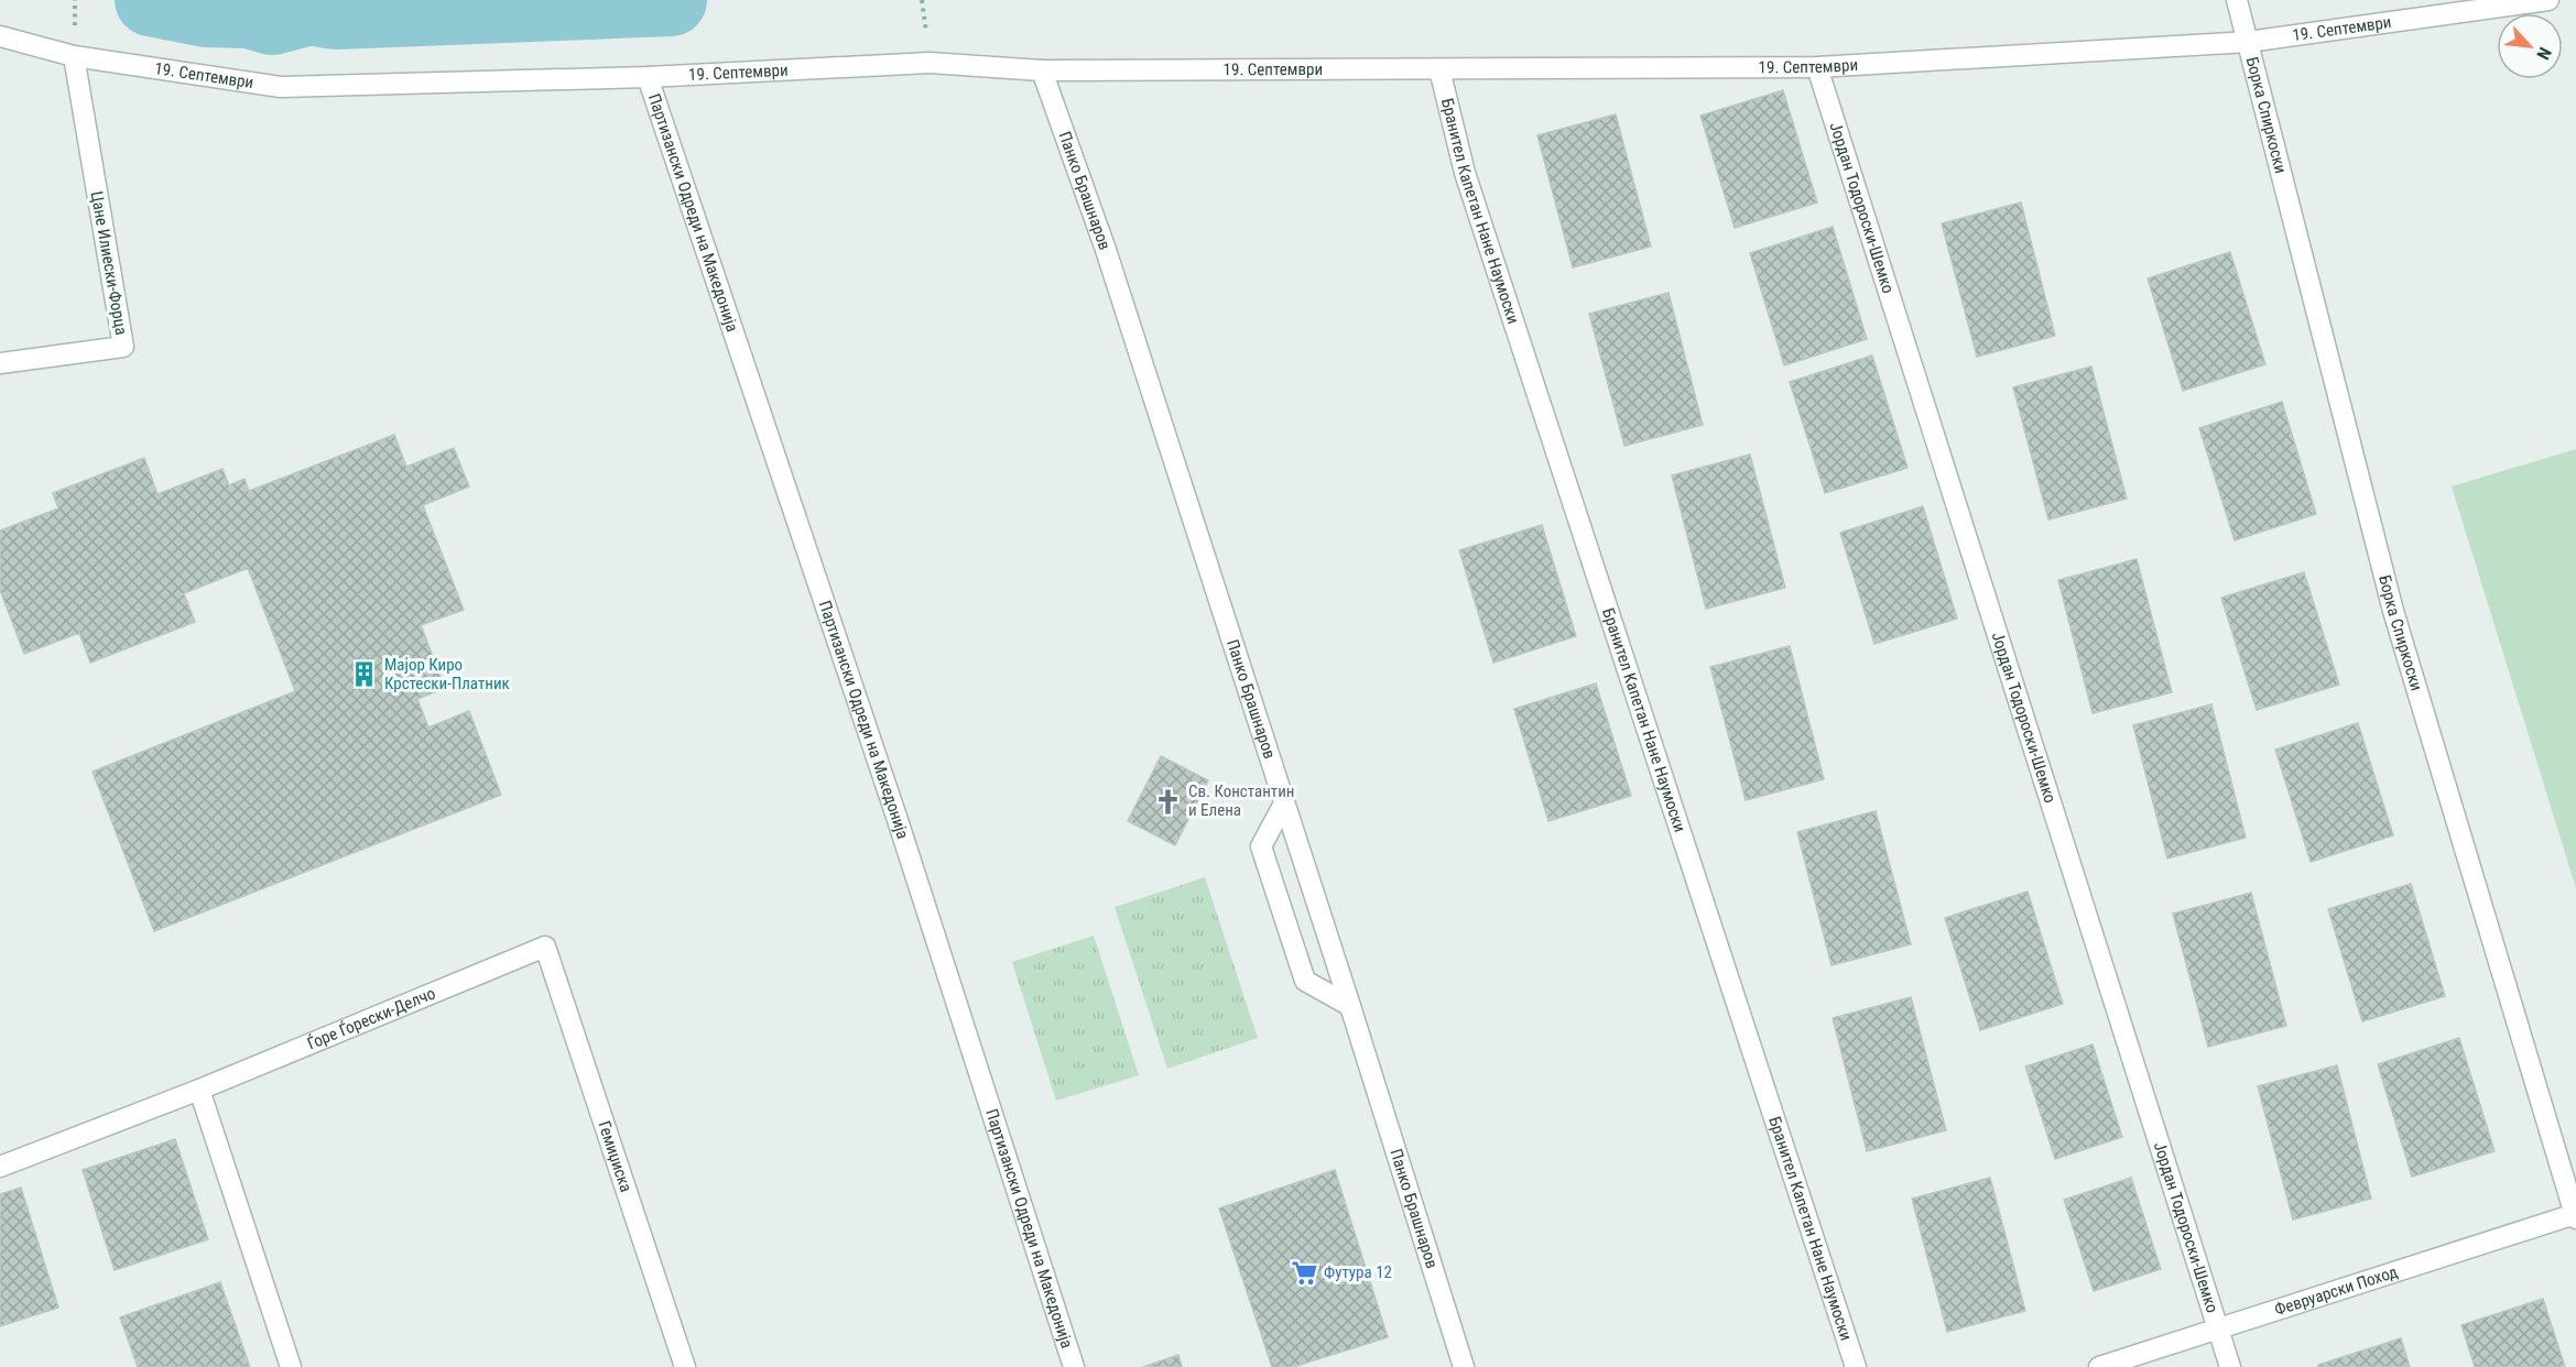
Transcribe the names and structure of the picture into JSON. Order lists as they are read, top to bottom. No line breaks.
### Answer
{"streets":{"street":["19. Септември","Борка Спиркоски","Панко Брашнаров","Јордан Тодороски-Шемко","Бранител Капетан Нане Наумоски","Партизански Одреди на Македонија","Цане Илиески-Форца","Ѓоре Ѓорески-Делчо","Гемиџиска","Февруарски Поход"]},"crossings":[["19. Септември","Борка Спиркоски"],["19. Септември","Панко Брашнаров"],["19. Септември","Јордан Тодороски-Шемко"],["19. Септември","Бранител Капетан Нане Наумоски"],["19. Септември","Партизански Одреди на Македонија"],["19. Септември","Цане Илиески-Форца"],["Борка Спиркоски","Февруарски Поход"],["Јордан Тодороски-Шемко","Февруарски Поход"],["Ѓоре Ѓорески-Делчо","Гемиџиска"]],"places":{"building":["Мајор Киро Крстески-Платник"],"church":["Св. Константин и Елена"],"supermarket":["Футура 12"]},"north":"bottom right"}
